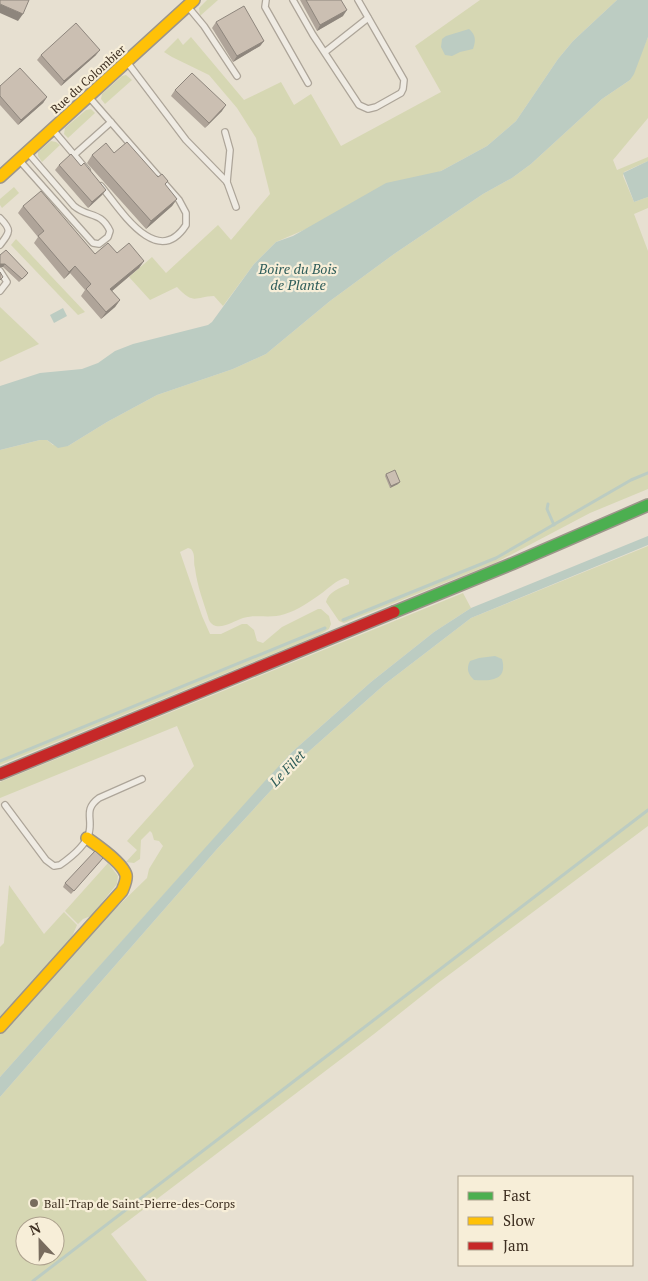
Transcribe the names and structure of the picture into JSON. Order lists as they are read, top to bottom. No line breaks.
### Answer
{"streets":{"main road":["Rue du Colombier"]},"water":["Boire du Bois de Plante","Le Filet"],"places":["Ball-Trap de Saint-Pierre-des-Corps"],"legend":["Fast","Slow","Jam"],"north":"top"}
